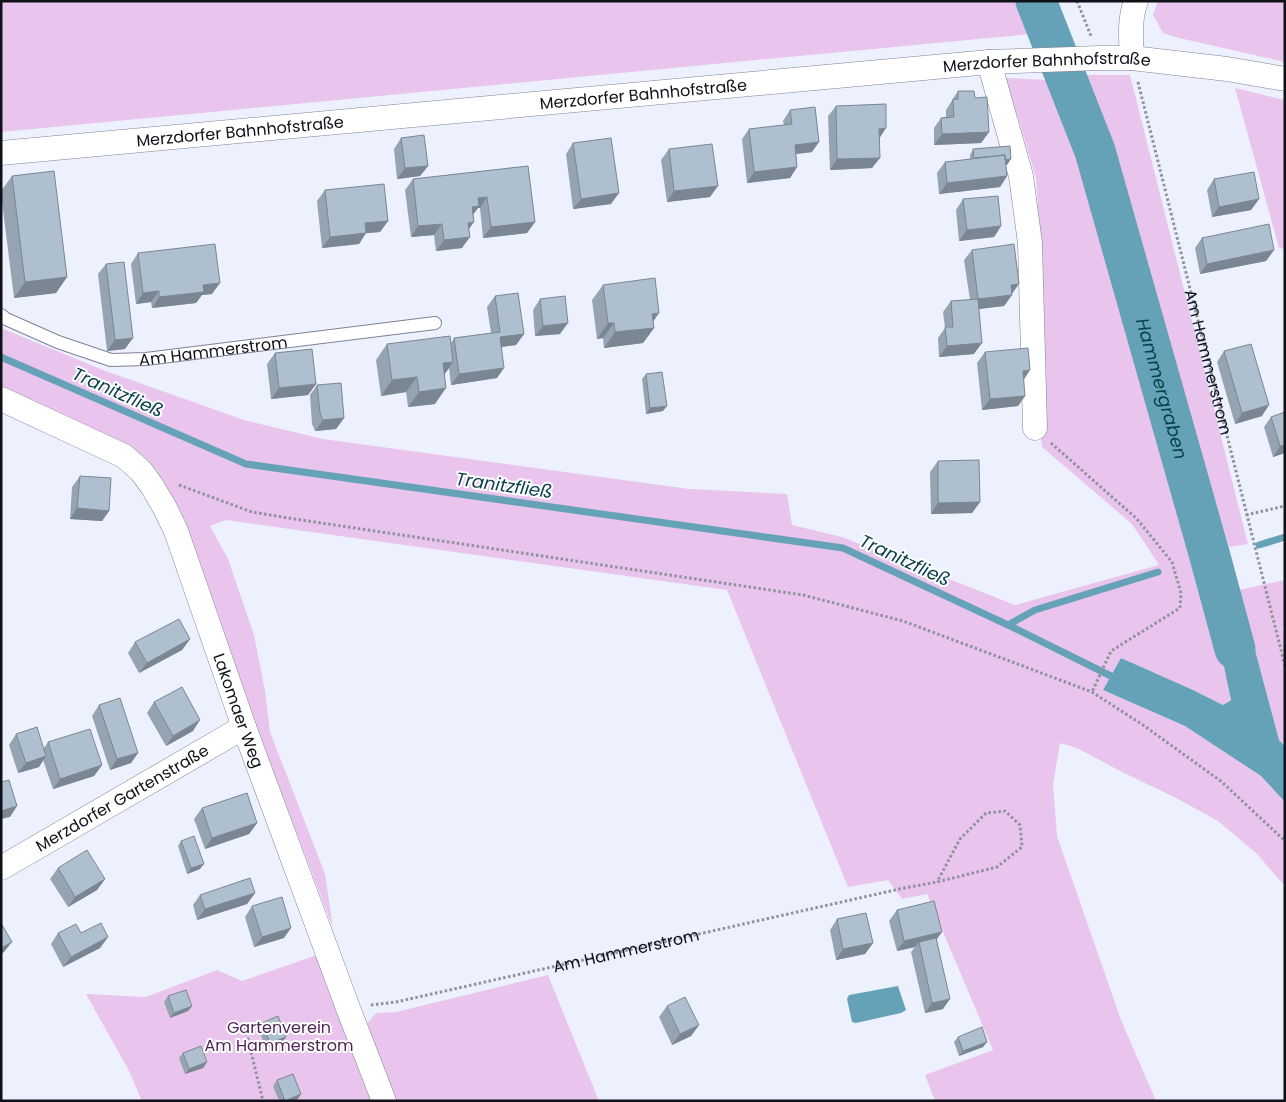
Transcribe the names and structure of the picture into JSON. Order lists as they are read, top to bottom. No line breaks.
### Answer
{"streets":{"street":["Merzdorfer Bahnhofstraße","Lakomaer Weg","Merzdorfer Gartenstraße"],"lane":["Am Hammerstrom"]},"crossings":[["Merzdorfer Bahnhofstraße","Am Hammerstrom"],["Am Hammerstrom","Lakomaer Weg"],["Lakomaer Weg","Merzdorfer Gartenstraße"]],"water":["Hammergraben","Tranitzfließ"],"parks":["Gartenverein Am Hammerstrom"]}
